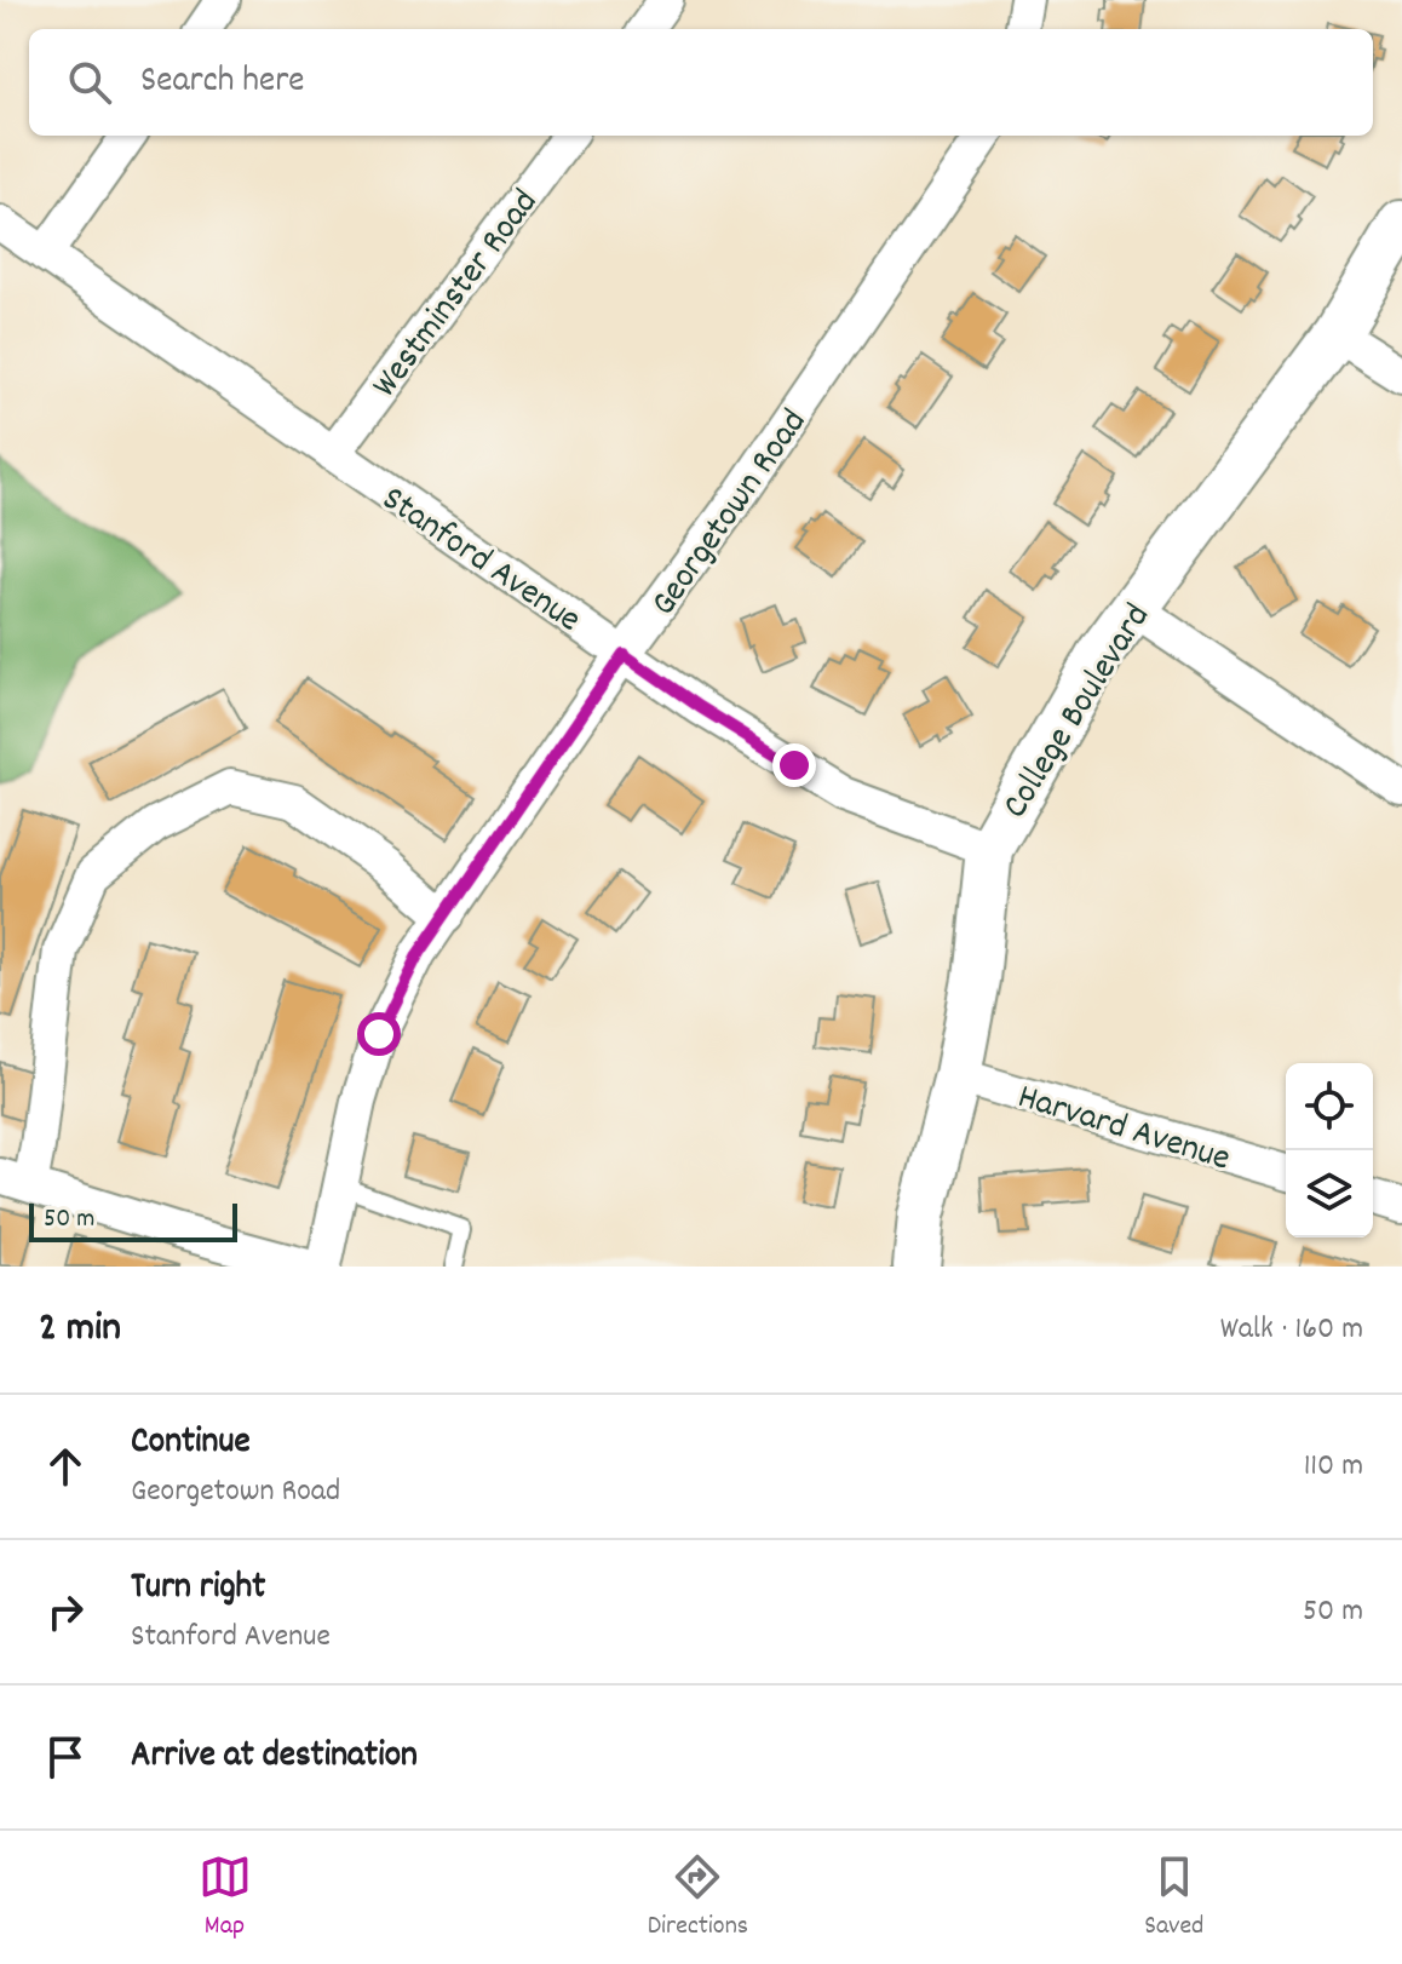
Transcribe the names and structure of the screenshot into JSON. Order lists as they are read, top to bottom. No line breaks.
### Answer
{"streets":{"street":["Westminster Road","Georgetown Road","Stanford Avenue","College Boulevard","Harvard Avenue"]},"crossings":[["Westminster Road","Stanford Avenue"],["Georgetown Road","Stanford Avenue"],["Stanford Avenue","College Boulevard"],["College Boulevard","Harvard Avenue"]],"scale_bar":"50 m","page":{"search":"Search here","scale":"50 m","heading":["2 min","Walk · 160 m"],"list":[["Continue","Georgetown Road","110 m"],["Turn right","Stanford Avenue","50 m"],"Arrive at destination"],"nav":["Map","Directions","Saved"]}}
